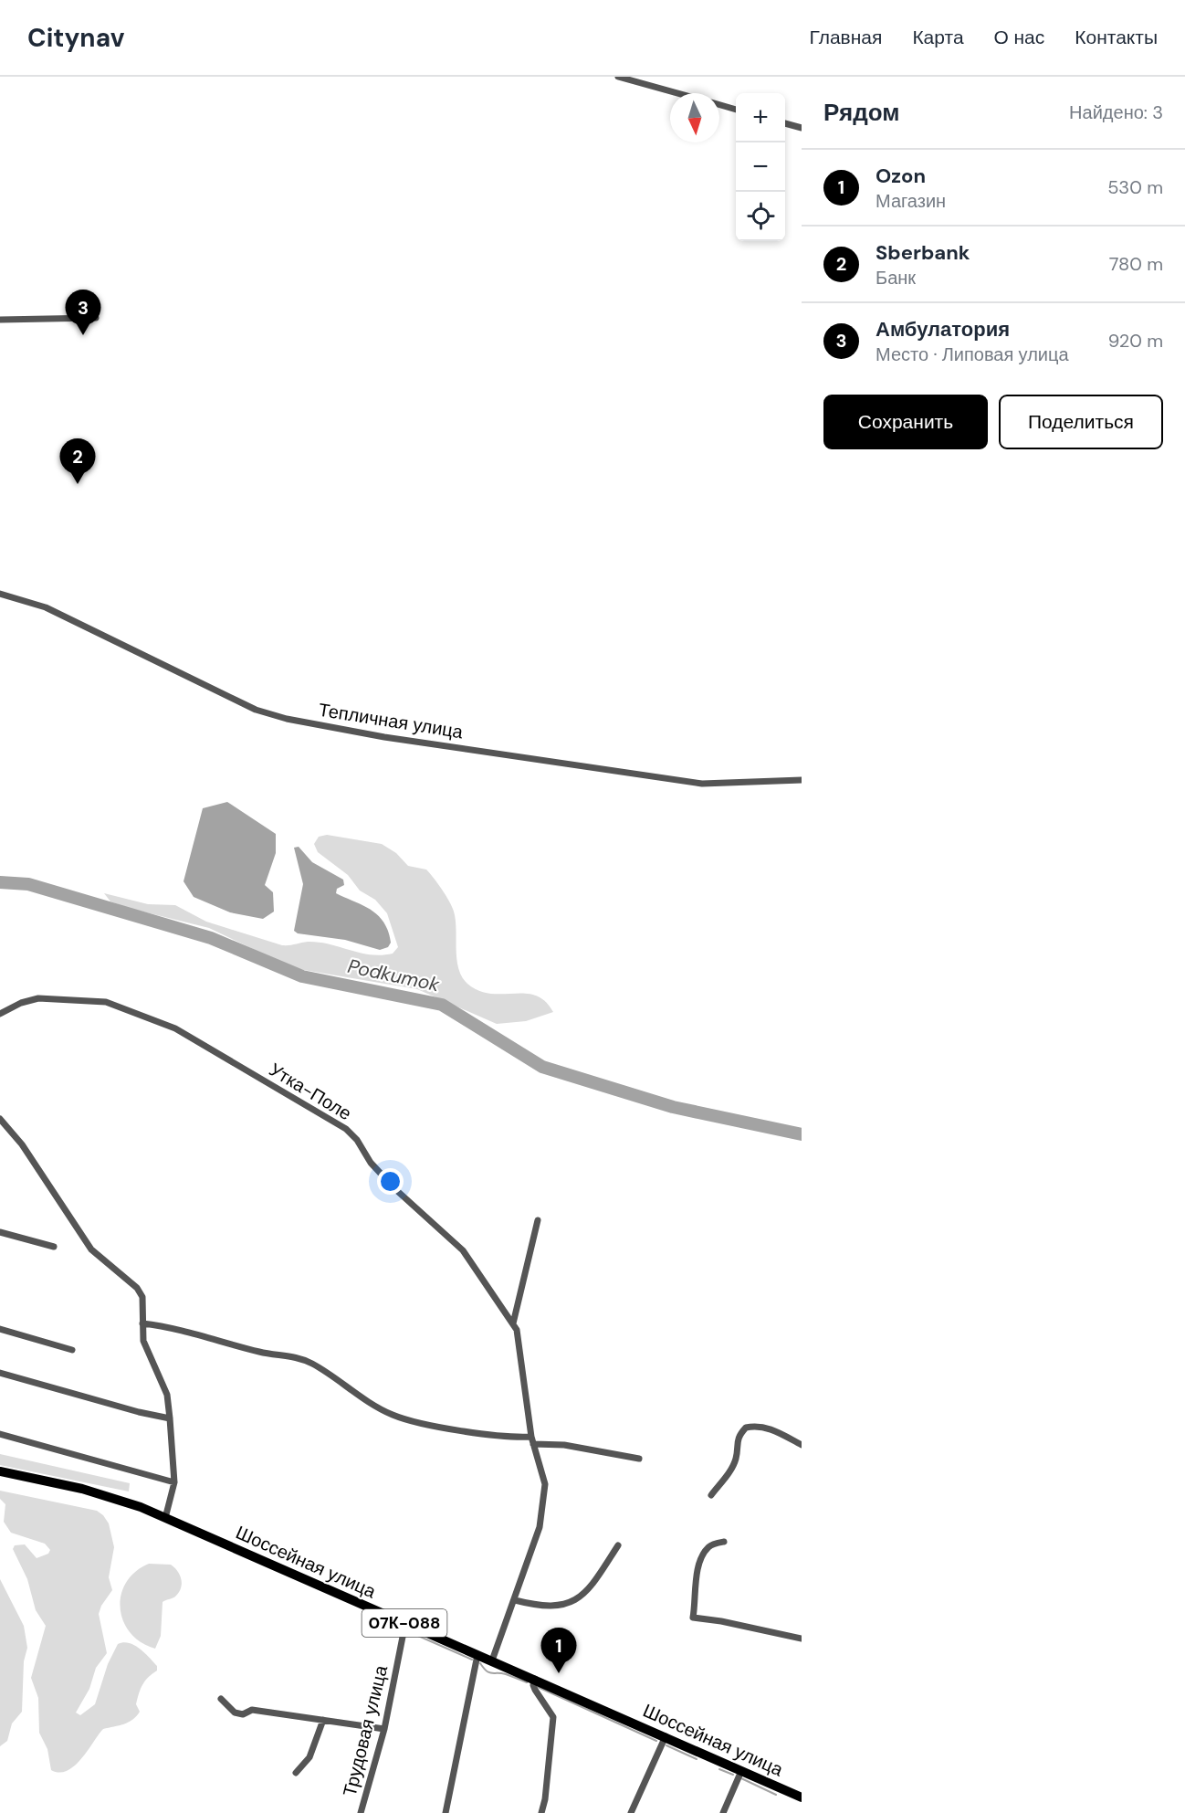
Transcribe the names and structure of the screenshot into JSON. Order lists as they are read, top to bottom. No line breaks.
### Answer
{"streets":{"main road":["Шоссейная улица","07К-088"],"street":["Тепличная улица","Утка-Поле","Трудовая улица"]},"crossings":[["Утка-Поле","Шоссейная улица"],["Шоссейная улица","Трудовая улица"]],"water":["Podkumok"],"north":"bottom","page":{"header":"Citynav","nav":["Главная","Карта","О нас","Контакты"],"heading":["Рядом","Найдено: 3"],"map_buttons":["+","−"],"list":[{"mark":"1","name":"Ozon","note":"Магазин","value":"530 m"},{"mark":"2","name":"Sberbank","note":"Банк","value":"780 m"},{"mark":"3","name":"Амбулатория","note":"Место · Липовая улица","value":"920 m"}],"pins":["3","2","1"],"buttons":["Сохранить","Поделиться"]}}
